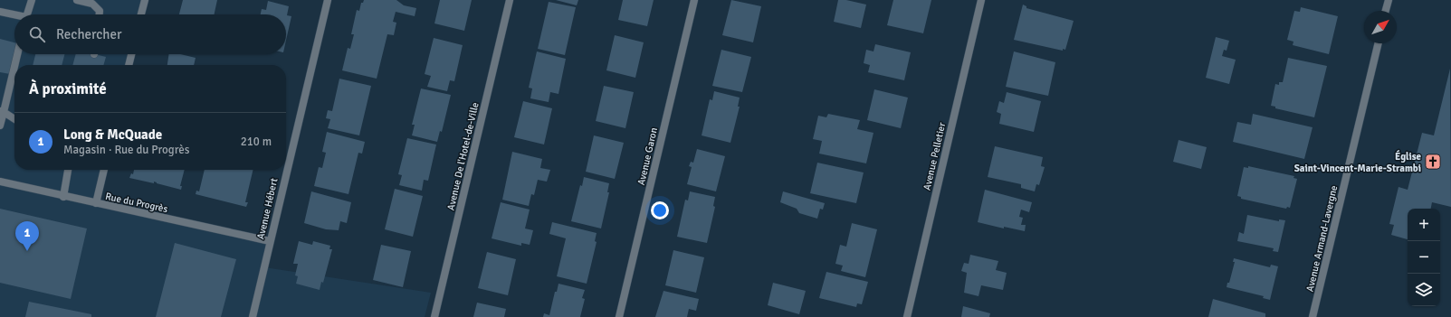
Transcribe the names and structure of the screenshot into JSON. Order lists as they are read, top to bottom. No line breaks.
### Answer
{"streets":{"street":["Avenue De l'Hotel-de-Ville","Avenue Garon","Avenue Pelletier","Rue du Progrès","Avenue Hébert","Avenue Armand-Lavergne"]},"crossings":[["Rue du Progrès","Avenue Hébert"]],"places":{"church":["Église Saint-Vincent-Marie-Strambi"]},"north":"top right","page":{"search":"Rechercher","heading":"À proximité","list":[{"mark":"1","name":"Long & McQuade","note":"Magasin · Rue du Progrès","value":"210 m"}],"map_buttons":["+","−"],"pins":"1"}}
